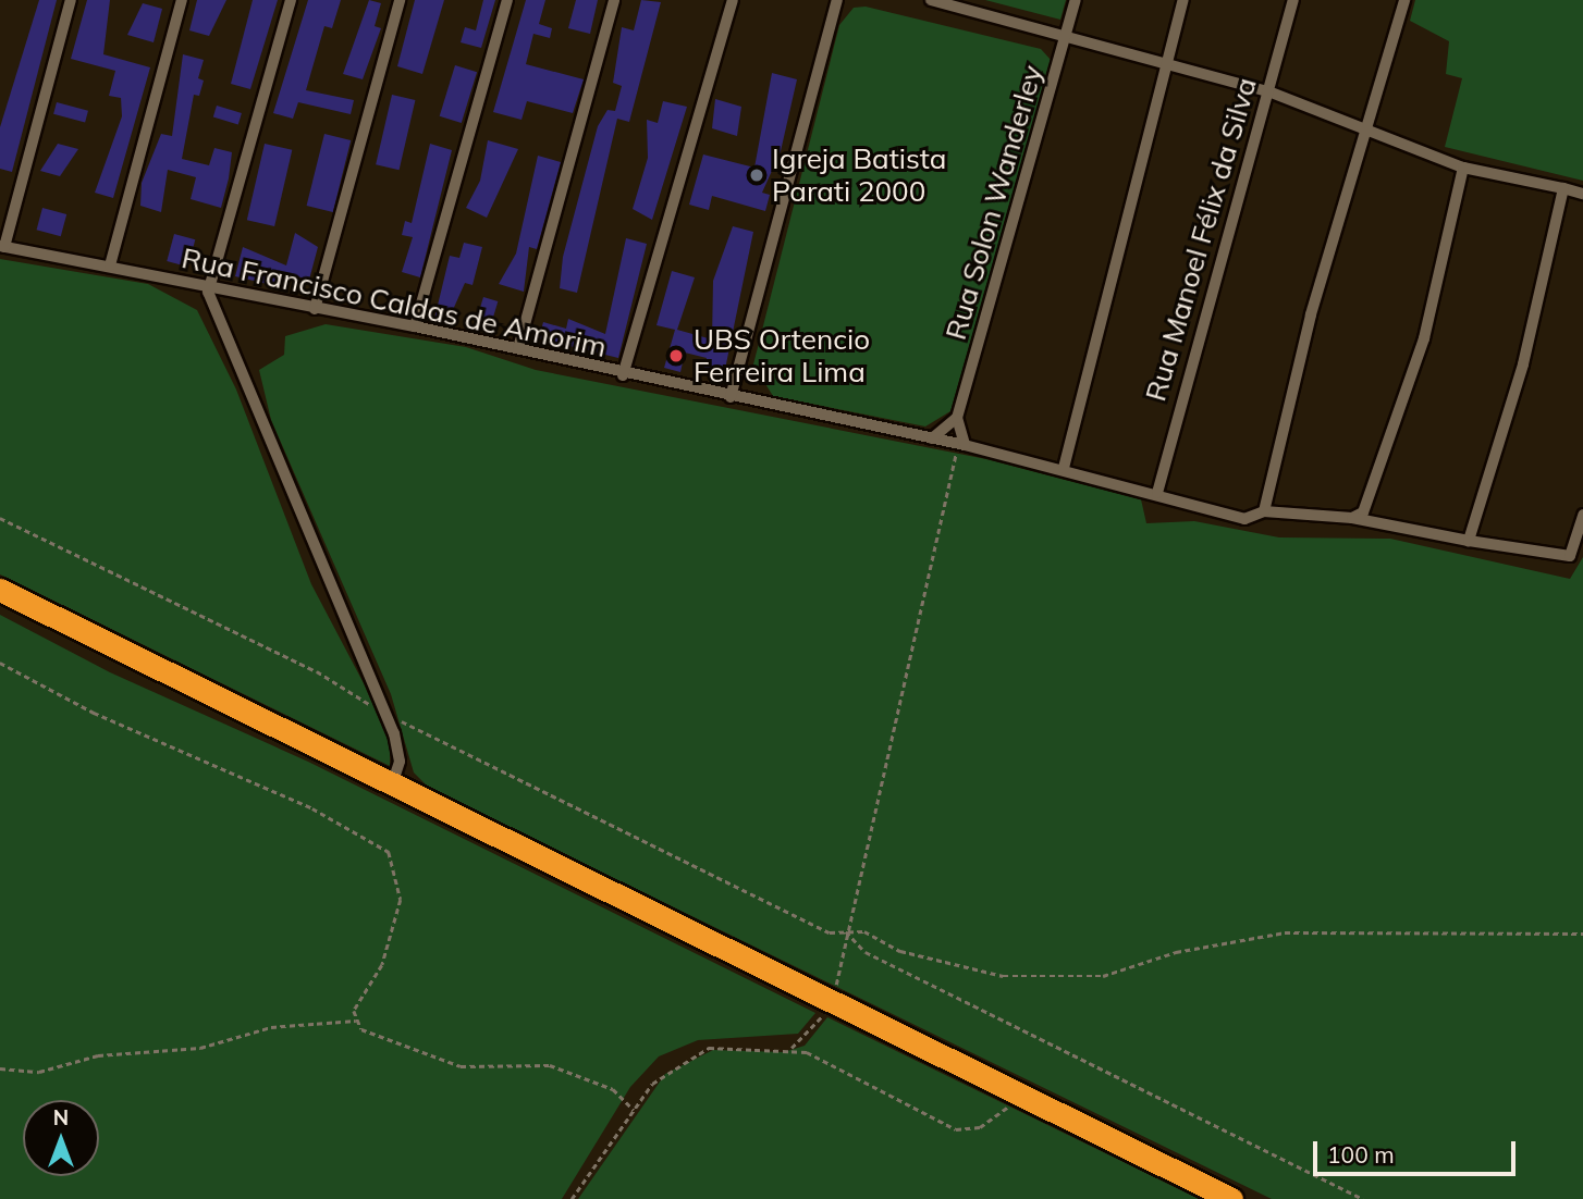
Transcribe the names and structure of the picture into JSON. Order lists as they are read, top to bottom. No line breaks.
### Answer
{"streets":{"street":["Rua Solon Wanderley","Rua Manoel Félix da Silva","Rua Francisco Caldas de Amorim"]},"crossings":[["Rua Manoel Félix da Silva","Rua Francisco Caldas de Amorim"]],"places":["Igreja Batista Parati 2000","UBS Ortencio Ferreira Lima"],"scale_bar":"100 m","north":"top"}
